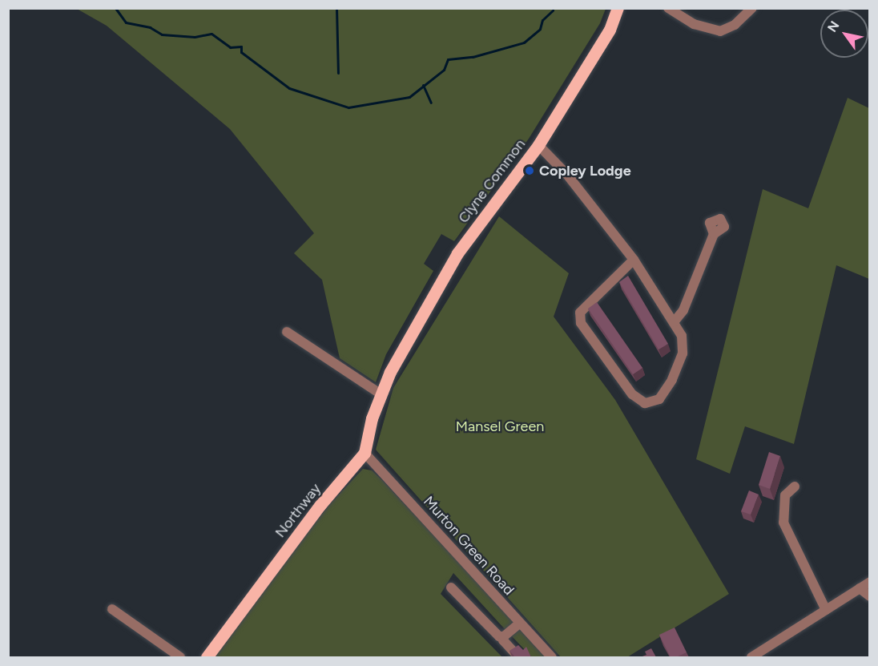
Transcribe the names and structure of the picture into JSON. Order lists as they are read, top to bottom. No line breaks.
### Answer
{"streets":{"main road":["Clyne Common","Northway"],"street":["Murton Green Road"]},"crossings":[["Clyne Common","Northway"],["Northway","Murton Green Road"]],"parks":["Mansel Green"],"places":["Copley Lodge"],"north":"top left"}
